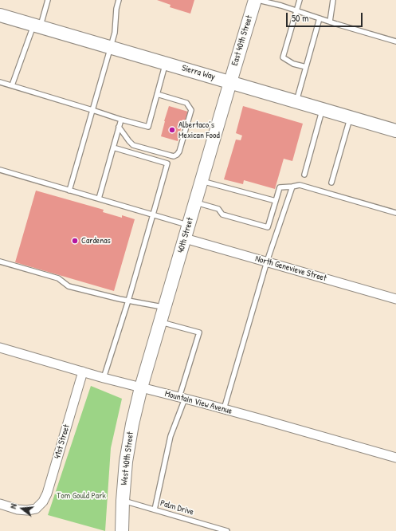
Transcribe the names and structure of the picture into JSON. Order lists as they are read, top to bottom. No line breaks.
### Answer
{"streets":{"main road":["East 40th Street","Sierra Way","40th Street","West 40th Street"],"street":["North Genevieve Street","Mountain View Avenue","41st Street"],"lane":["Palm Drive"]},"crossings":[["East 40th Street","Sierra Way"],["East 40th Street","40th Street"],["Sierra Way","40th Street"],["40th Street","North Genevieve Street"],["40th Street","Mountain View Avenue"],["40th Street","West 40th Street"],["Mountain View Avenue","41st Street"],["Mountain View Avenue","West 40th Street"],["West 40th Street","Palm Drive"]],"parks":["Tom Gould Park"],"places":["Albertaco’s Mexican Food","Cardenas"],"scale_bar":"50 m","north":"left"}
